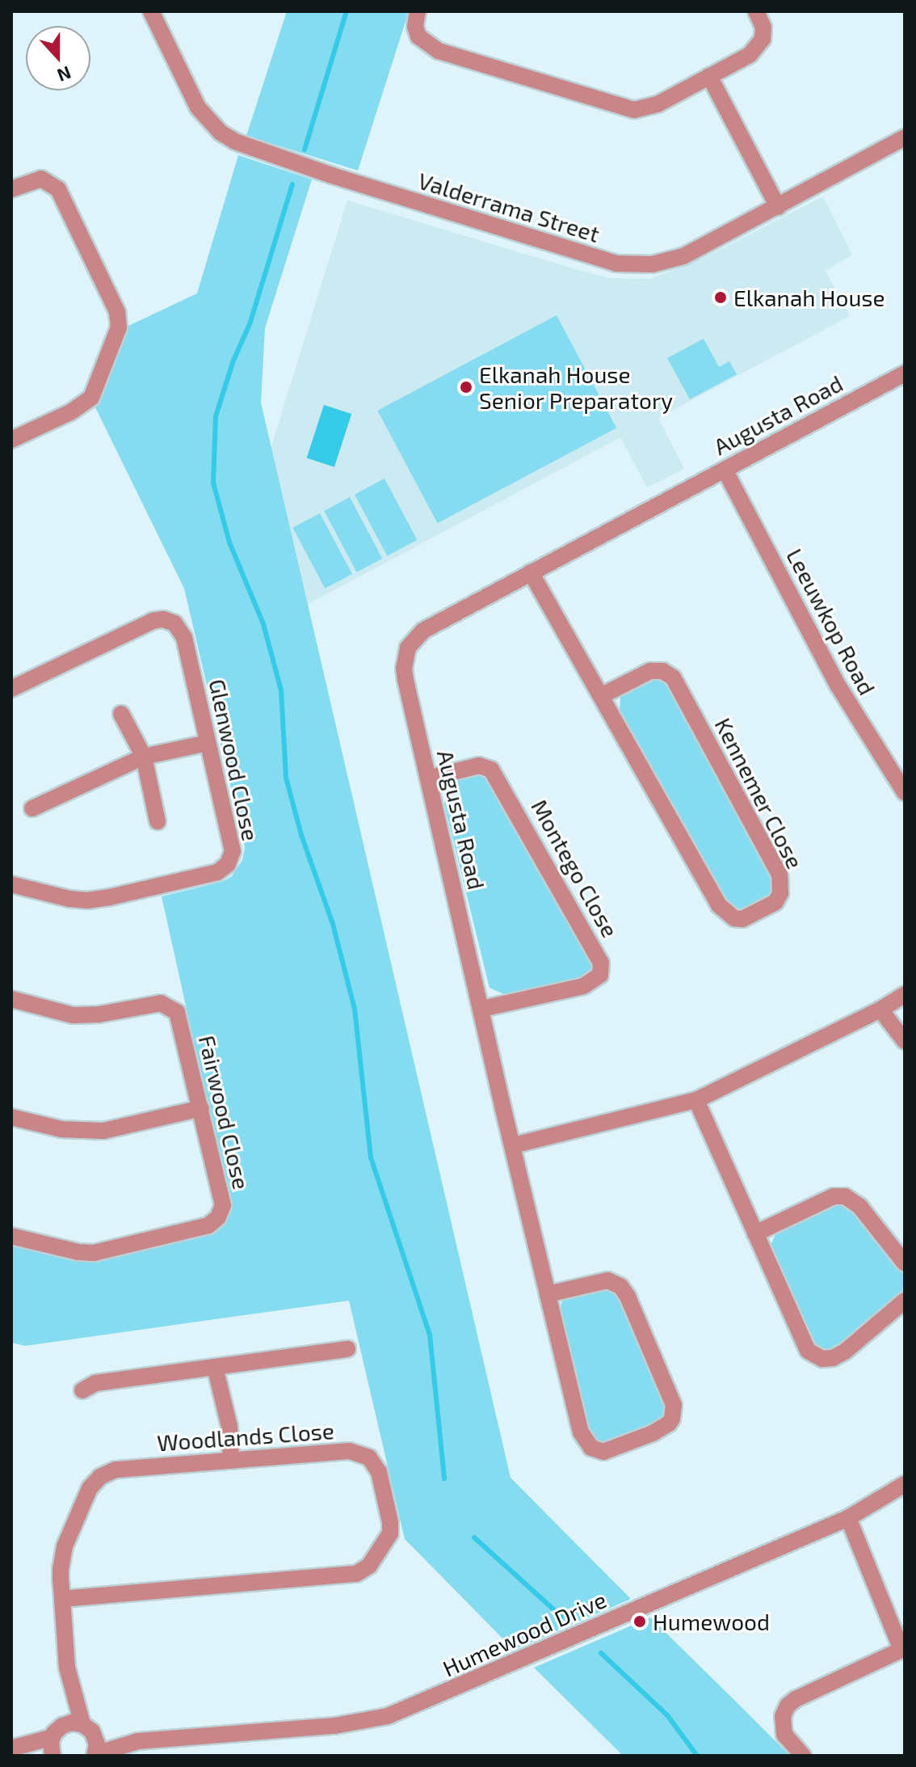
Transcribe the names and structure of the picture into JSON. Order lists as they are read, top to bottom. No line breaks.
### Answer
{"streets":{"street":["Valderrama Street","Augusta Road","Leeuwkop Road","Glenwood Close","Kennemer Close","Montego Close","Fairwood Close","Woodlands Close","Humewood Drive"]},"crossings":[["Augusta Road","Leeuwkop Road"],["Augusta Road","Kennemer Close"],["Augusta Road","Montego Close"],["Woodlands Close","Humewood Drive"]],"places":["Elkanah House","Elkanah House Senior Preparatory","Humewood"],"north":"bottom"}
